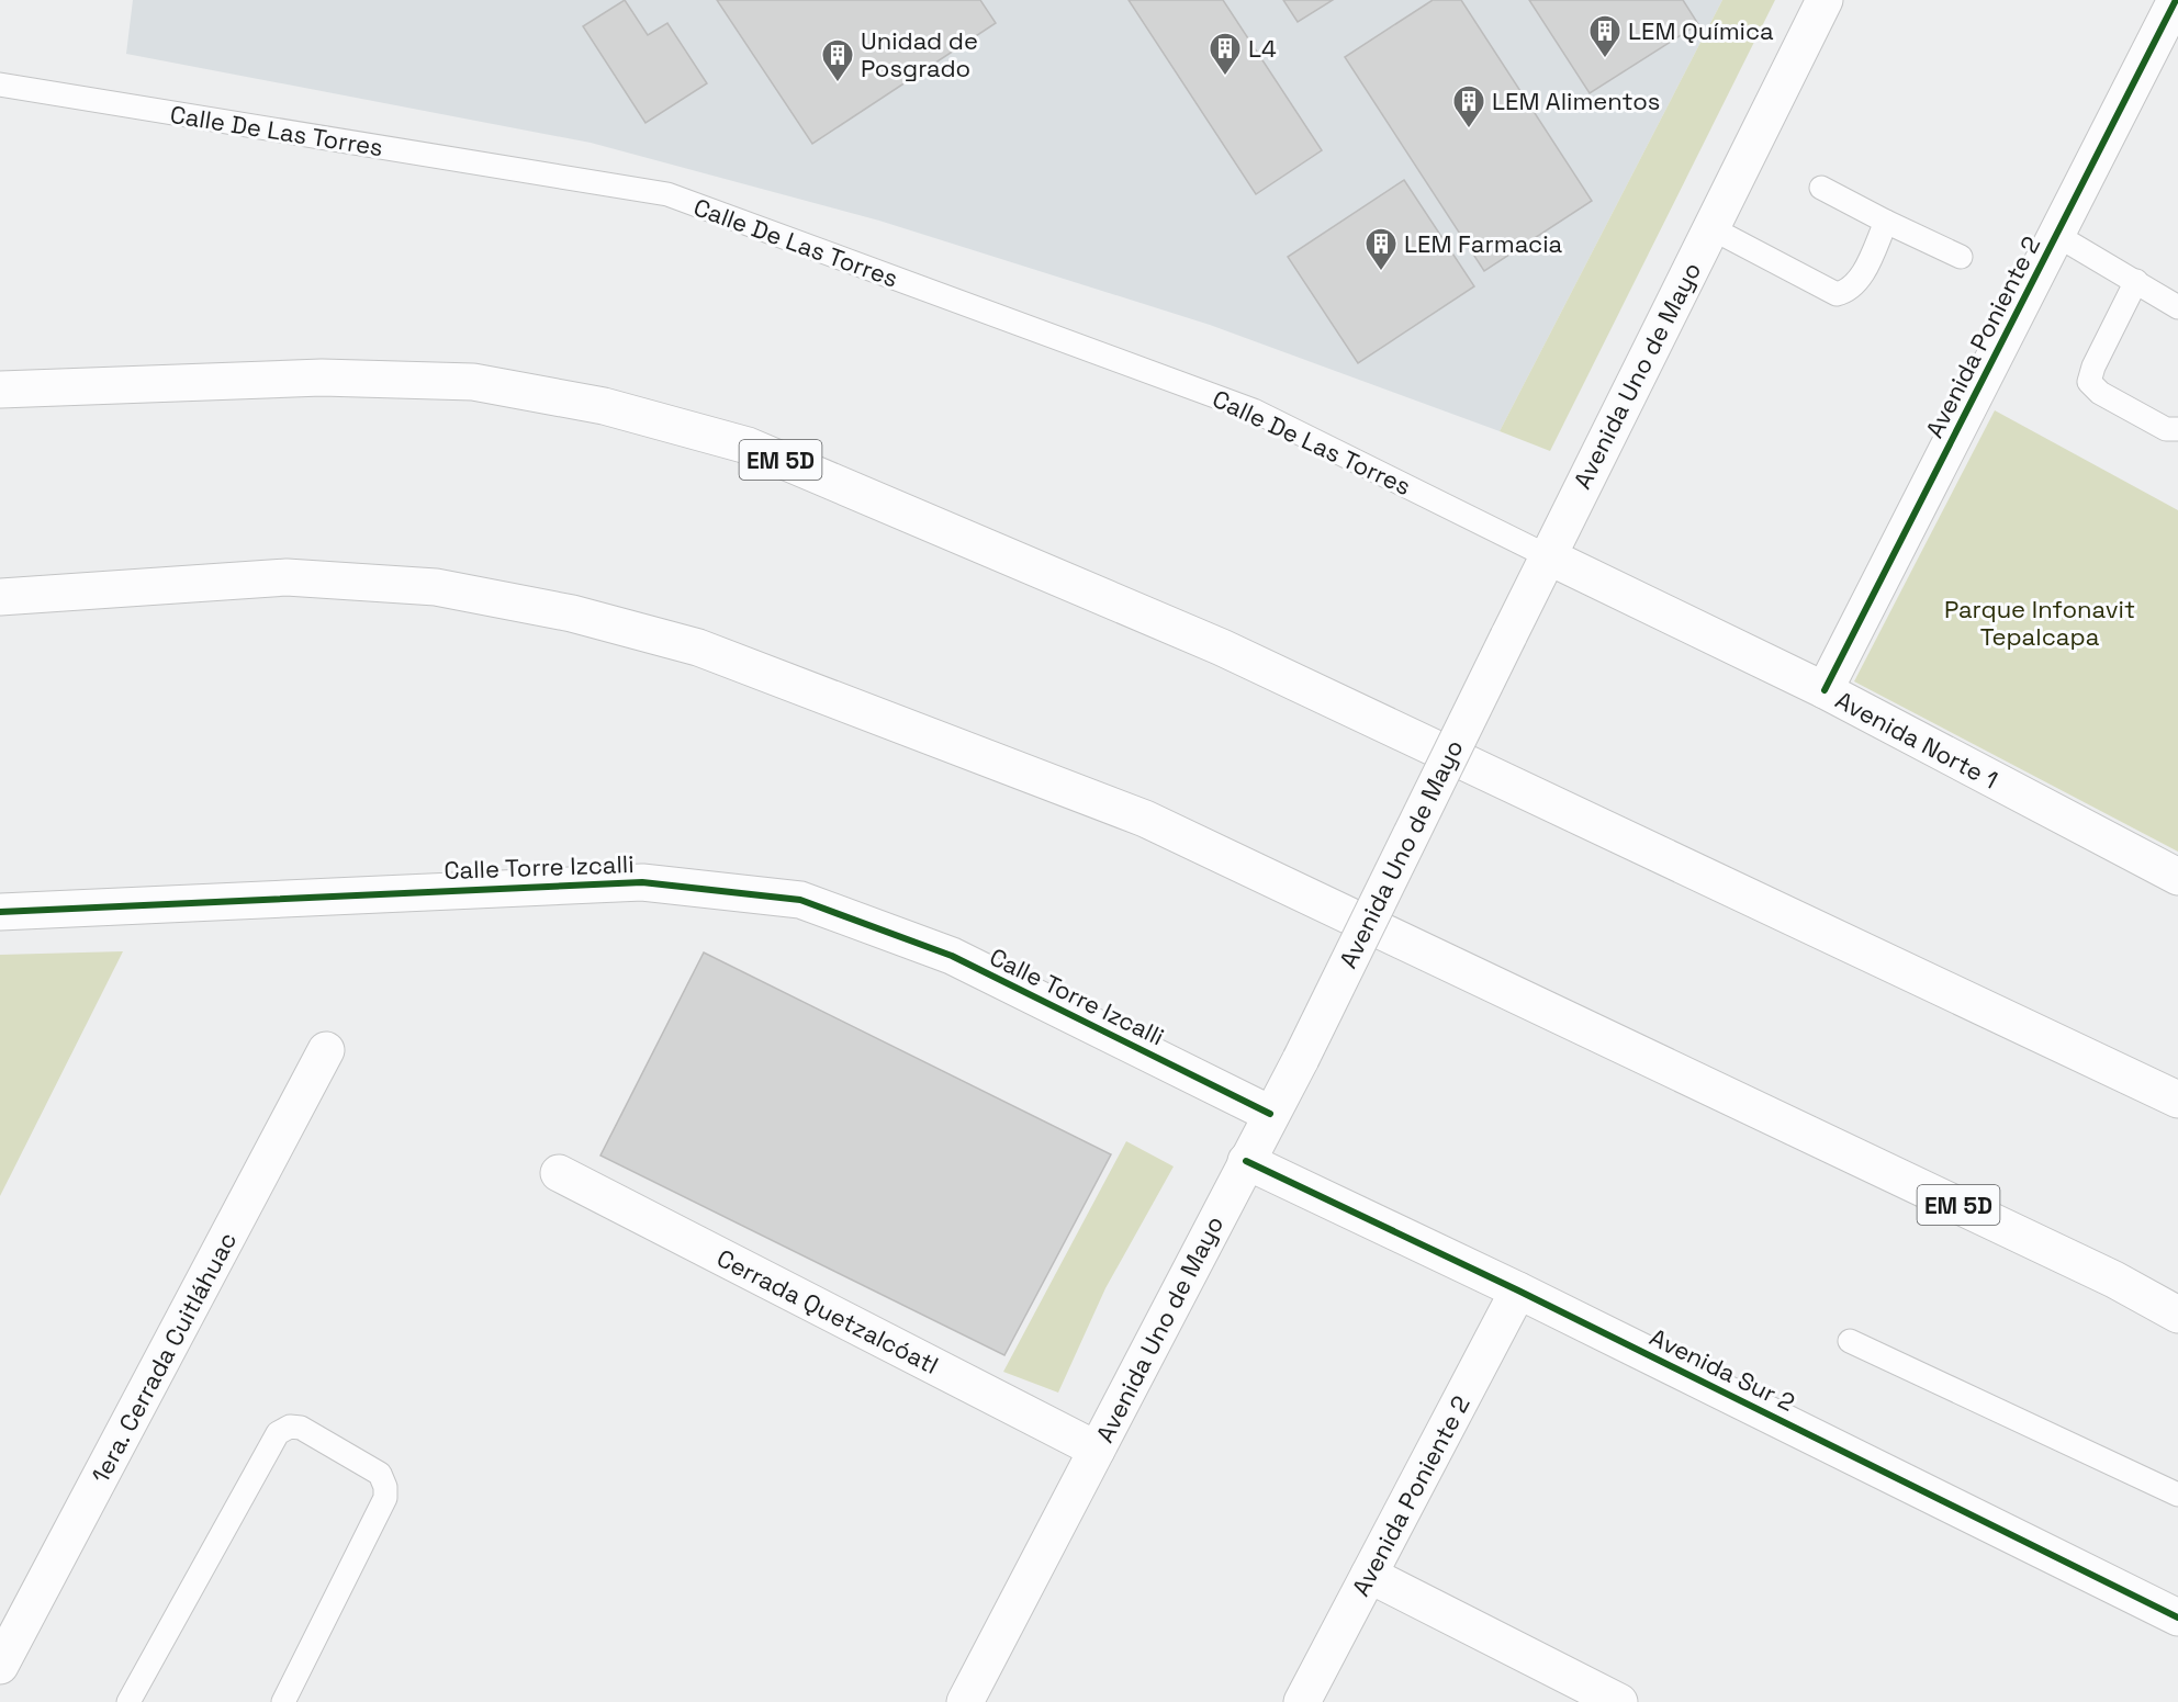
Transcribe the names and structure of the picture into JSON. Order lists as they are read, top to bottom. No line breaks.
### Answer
{"streets":{"main road":["Avenida Poniente 2","Avenida Uno de Mayo","EM 5D","Avenida Norte 1","Calle Torre Izcalli","Cerrada Quetzalcóatl","1era. Cerrada Cuitláhuac","Avenida Sur 2"],"lane":["Calle De Las Torres"]},"crossings":[["Calle De Las Torres","Avenida Uno de Mayo"],["Calle De Las Torres","Avenida Norte 1"],["Avenida Poniente 2","Avenida Norte 1"],["Avenida Poniente 2","Avenida Sur 2"],["Avenida Uno de Mayo","Avenida Norte 1"],["Avenida Uno de Mayo","Calle Torre Izcalli"],["Avenida Uno de Mayo","Cerrada Quetzalcóatl"],["Avenida Uno de Mayo","Avenida Sur 2"]],"parks":["Parque Infonavit Tepalcapa"],"places":{"building":["LEM Química","L4","Unidad de Posgrado","LEM Alimentos","LEM Farmacia"]}}
